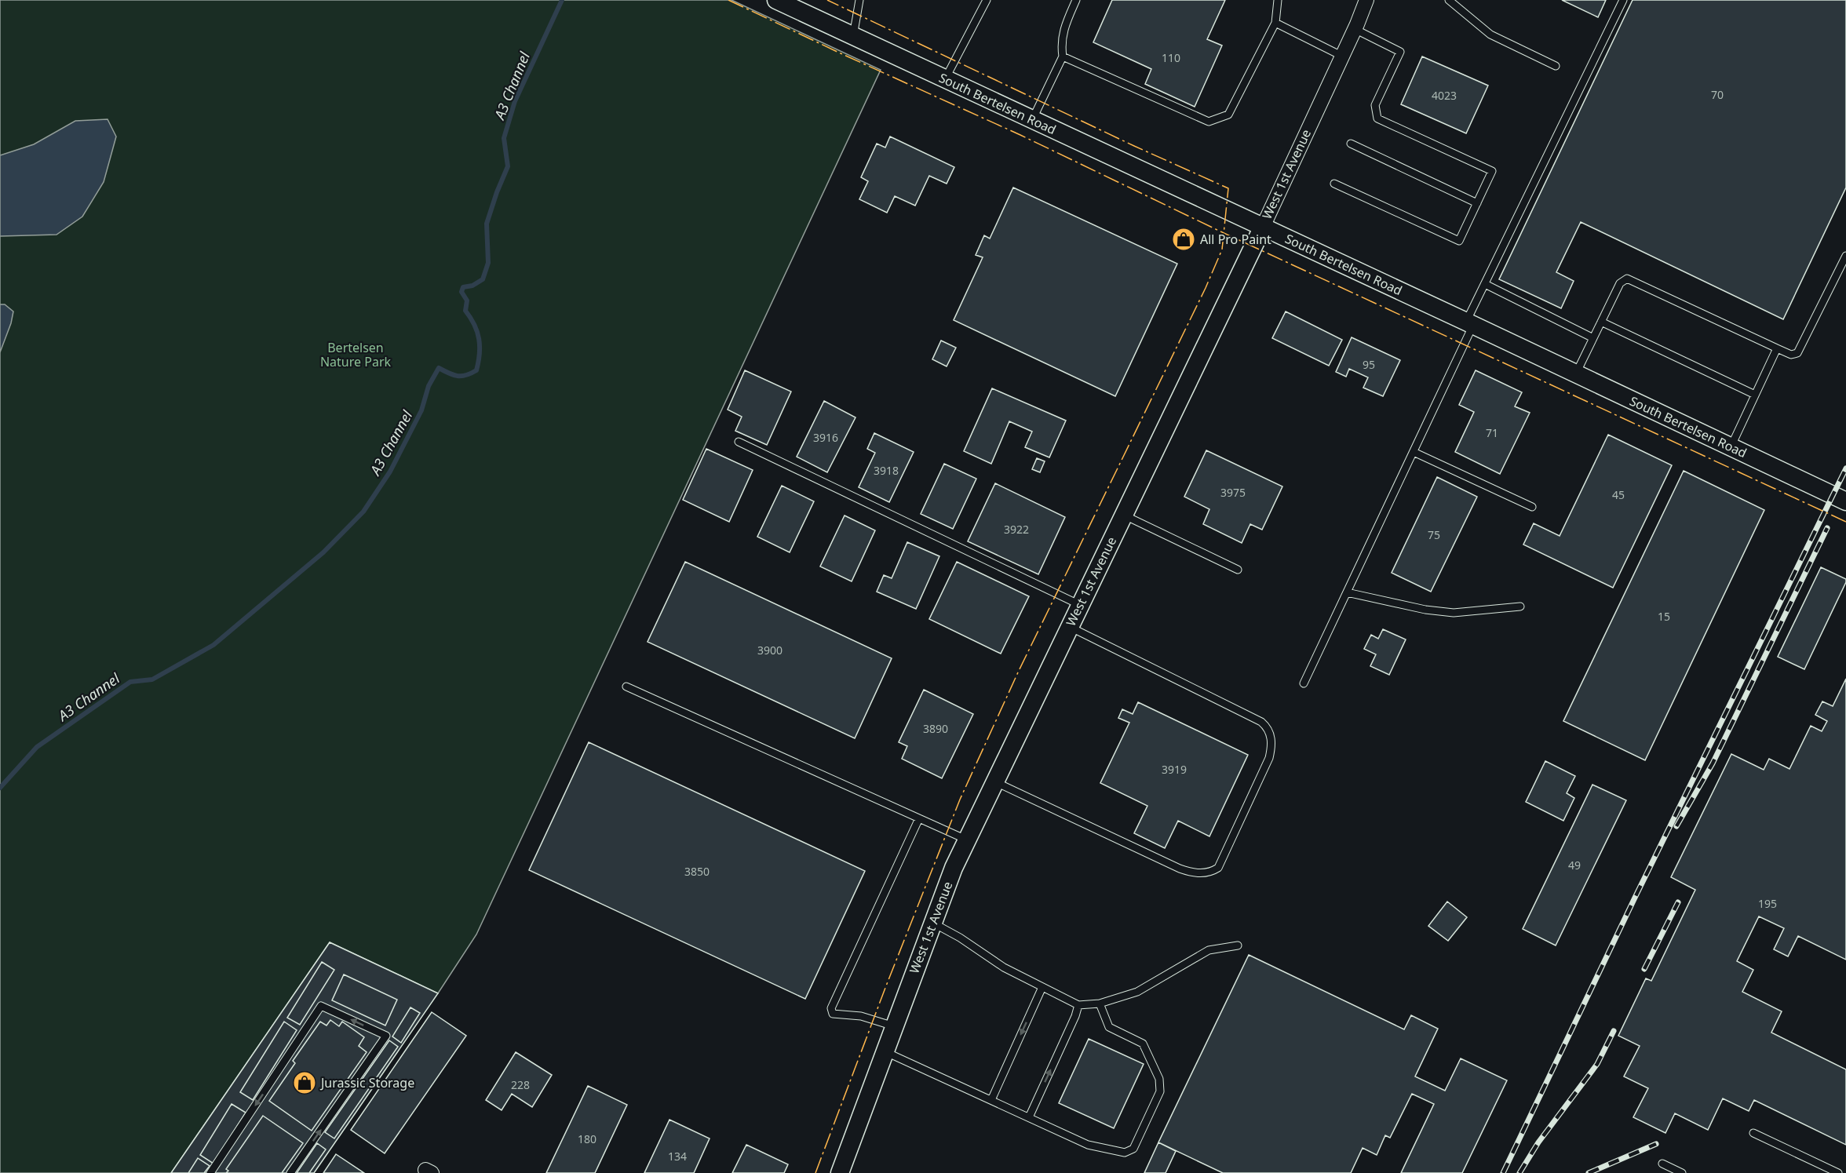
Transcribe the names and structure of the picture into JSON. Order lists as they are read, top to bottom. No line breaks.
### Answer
{"streets":{"street":["South Bertelsen Road","West 1st Avenue"]},"crossings":[["South Bertelsen Road","West 1st Avenue"]],"water":["A3 Channel"],"parks":["Bertelsen Nature Park"],"places":{"shop":["All Pro Paint","Jurassic Storage"]},"house_numbers":["110","70","4023","95","71","3916","3918","3975","45","3922","75","15","3900","3890","3919","49","3850","195","228","180","134"]}
